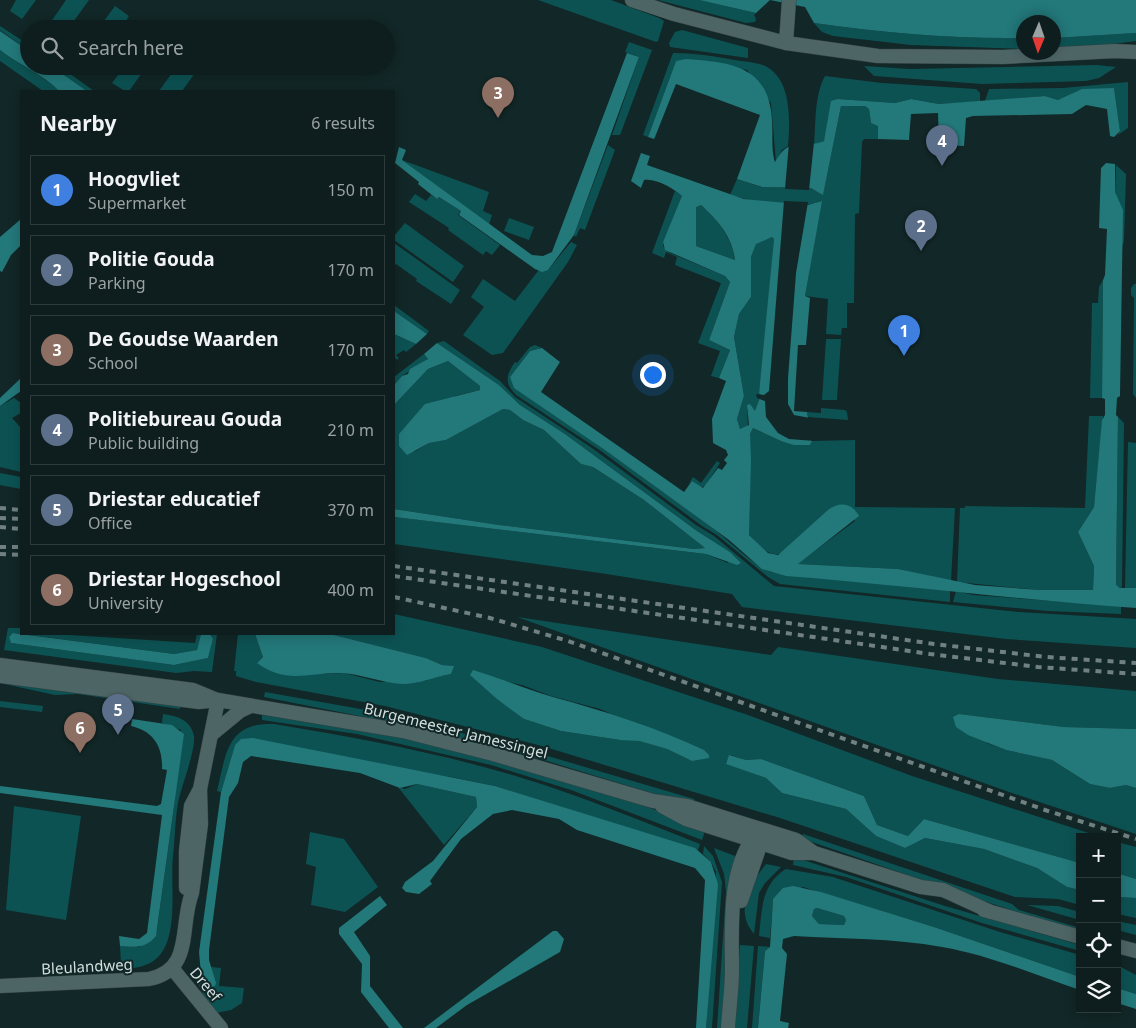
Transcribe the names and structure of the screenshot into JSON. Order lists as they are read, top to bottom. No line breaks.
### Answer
{"streets":{"main road":["Burgemeester Jamessingel","Bleulandweg","Dreef"]},"crossings":[["Burgemeester Jamessingel","Dreef"],["Bleulandweg","Dreef"]],"north":"bottom","page":{"search":"Search here","pins":["3","4","2","1","5","6"],"heading":["Nearby","6 results"],"list":[{"mark":"1","name":"Hoogvliet","note":"Supermarket","value":"150 m"},{"mark":"2","name":"Politie Gouda","note":"Parking","value":"170 m"},{"mark":"3","name":"De Goudse Waarden","note":"School","value":"170 m"},{"mark":"4","name":"Politiebureau Gouda","note":"Public building","value":"210 m"},{"mark":"5","name":"Driestar educatief","note":"Office","value":"370 m"},{"mark":"6","name":"Driestar Hogeschool","note":"University","value":"400 m"}],"map_buttons":["+","−"]}}
